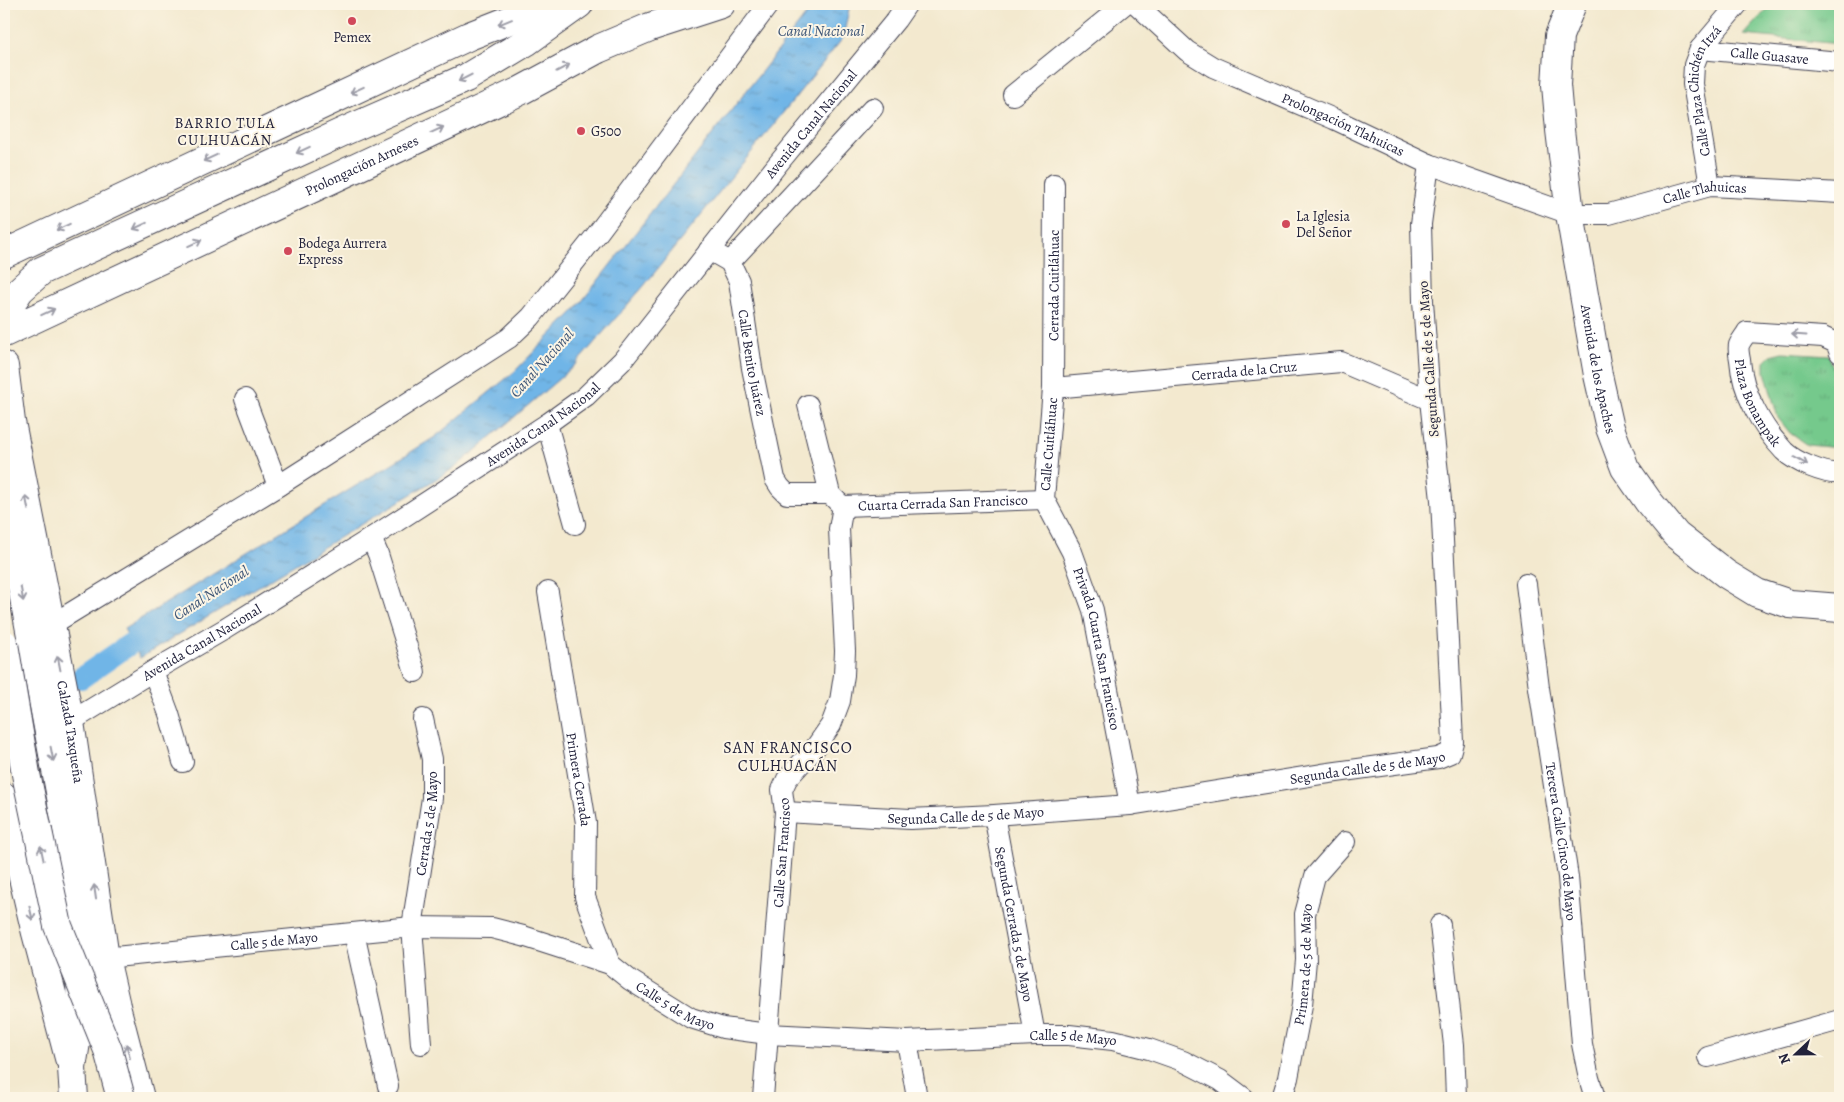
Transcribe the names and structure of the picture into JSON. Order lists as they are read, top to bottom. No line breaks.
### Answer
{"streets":{"main road":["Prolongación Arneses","Avenida de los Apaches","Calzada Taxqueña"],"street":["Calle Guasave","Calle Plaza Chichén Itzá","Avenida Canal Nacional","Prolongación Tlahuicas","Calle Tlahuicas","Cerrada Cuitláhuac","Segunda Calle de 5 de Mayo","Calle Benito Juárez","Cerrada de la Cruz","Plaza Bonampak","Calle Cuitláhuac","Cuarta Cerrada San Francisco","Privada Cuarta San Francisco","Primera Cerrada","Cerrada 5 de Mayo","Tercera Calle Cinco de Mayo","Calle San Francisco","Segunda Cerrada 5 de Mayo","Calle 5 de Mayo","Primera de 5 de Mayo"]},"crossings":[["Calle Guasave","Calle Plaza Chichén Itzá"],["Calle Plaza Chichén Itzá","Calle Tlahuicas"],["Avenida Canal Nacional","Calzada Taxqueña"],["Prolongación Tlahuicas","Calle Tlahuicas"],["Prolongación Tlahuicas","Segunda Calle de 5 de Mayo"],["Prolongación Tlahuicas","Avenida de los Apaches"],["Calle Tlahuicas","Avenida de los Apaches"],["Cerrada Cuitláhuac","Cerrada de la Cruz"],["Cerrada Cuitláhuac","Calle Cuitláhuac"],["Segunda Calle de 5 de Mayo","Cerrada de la Cruz"],["Segunda Calle de 5 de Mayo","Privada Cuarta San Francisco"],["Segunda Calle de 5 de Mayo","Calle San Francisco"],["Segunda Calle de 5 de Mayo","Segunda Cerrada 5 de Mayo"],["Calle Benito Juárez","Cuarta Cerrada San Francisco"],["Cerrada de la Cruz","Calle Cuitláhuac"],["Calle Cuitláhuac","Cuarta Cerrada San Francisco"],["Calle Cuitláhuac","Privada Cuarta San Francisco"],["Cuarta Cerrada San Francisco","Privada Cuarta San Francisco"],["Cuarta Cerrada San Francisco","Calle San Francisco"],["Calzada Taxqueña","Calle 5 de Mayo"],["Primera Cerrada","Calle 5 de Mayo"],["Cerrada 5 de Mayo","Calle 5 de Mayo"],["Calle San Francisco","Calle 5 de Mayo"],["Segunda Cerrada 5 de Mayo","Calle 5 de Mayo"]],"districts":["BARRIO TULA CULHUACÁN","SAN FRANCISCO CULHUACÁN"],"water":["Canal Nacional"],"places":["Pemex","G500","La Iglesia Del Señor","Bodega Aurrera Express"],"north":"left"}
